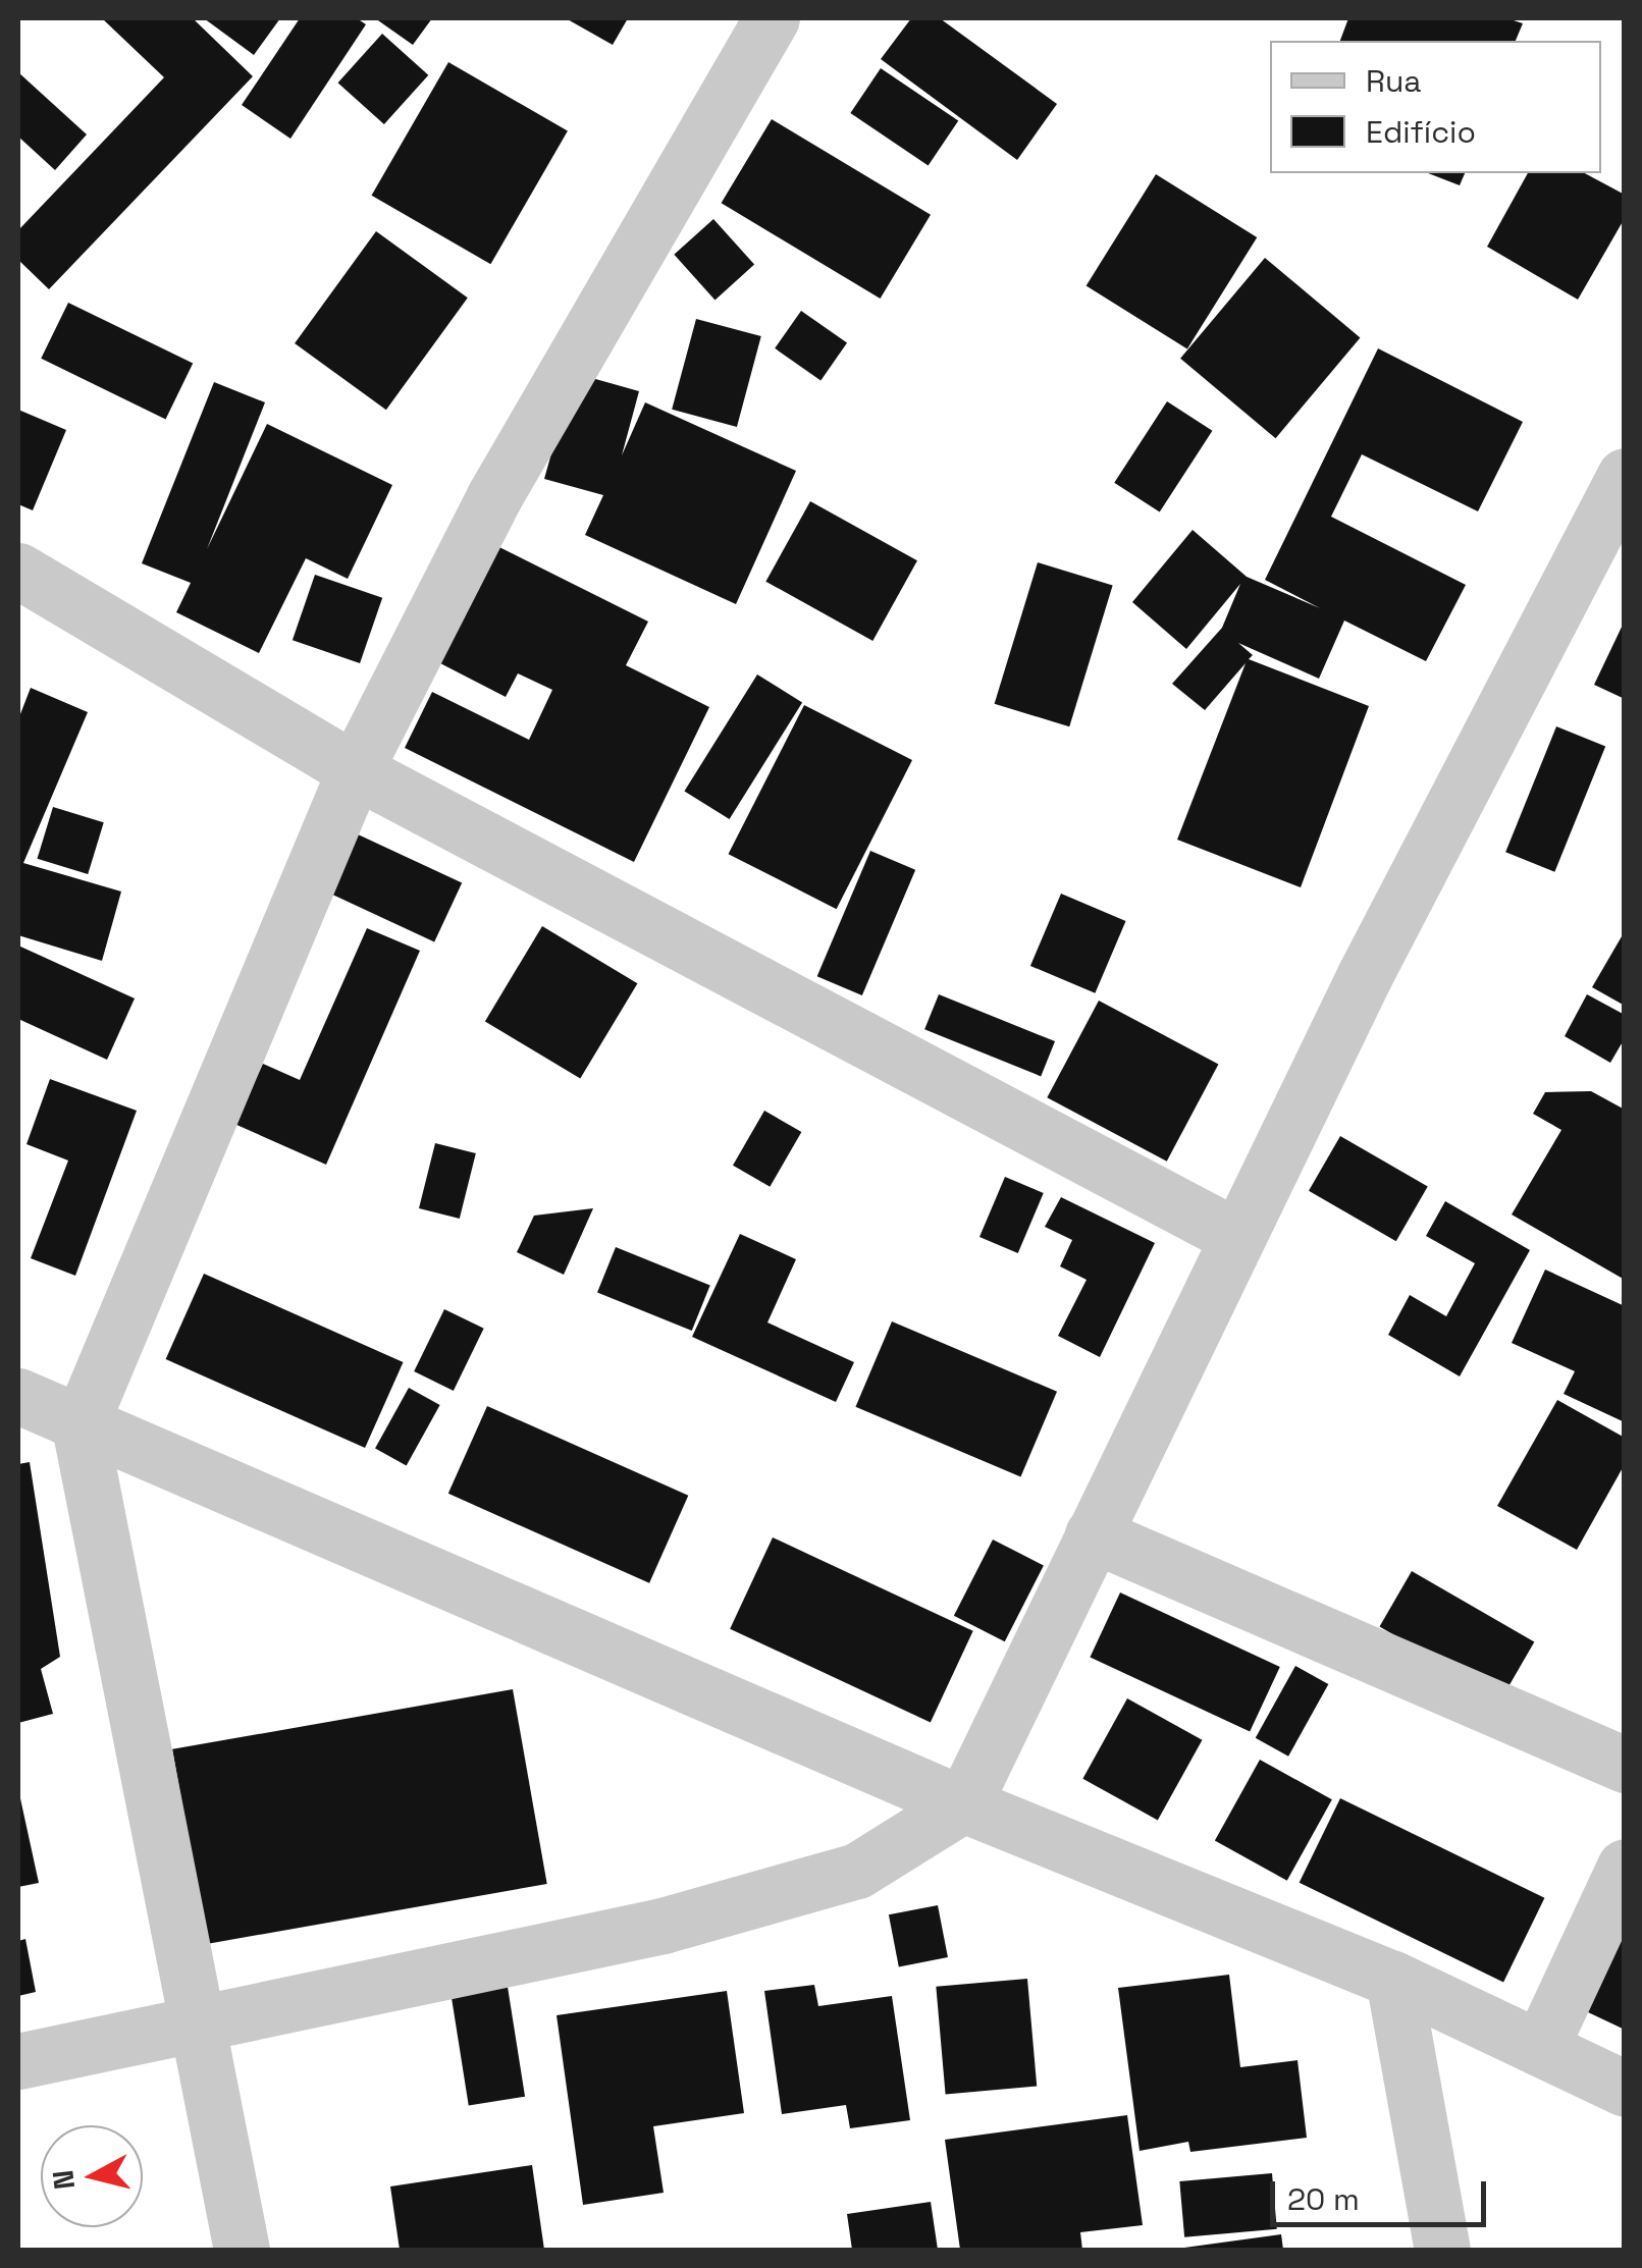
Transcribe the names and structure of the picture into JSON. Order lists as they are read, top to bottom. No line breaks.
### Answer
{"legend":["Rua","Edifício"],"scale_bar":"20 m","north":"left"}
